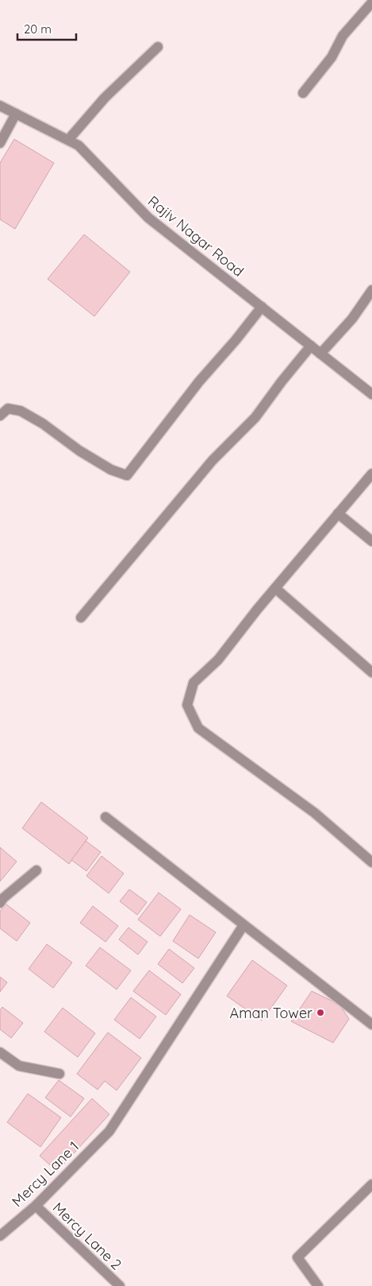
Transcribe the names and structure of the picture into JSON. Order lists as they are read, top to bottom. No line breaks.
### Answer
{"streets":{"street":["Rajiv Nagar Road","Mercy Lane 1","Mercy Lane 2"]},"crossings":[["Mercy Lane 1","Mercy Lane 2"]],"places":["Aman Tower"],"scale_bar":"20 m"}
